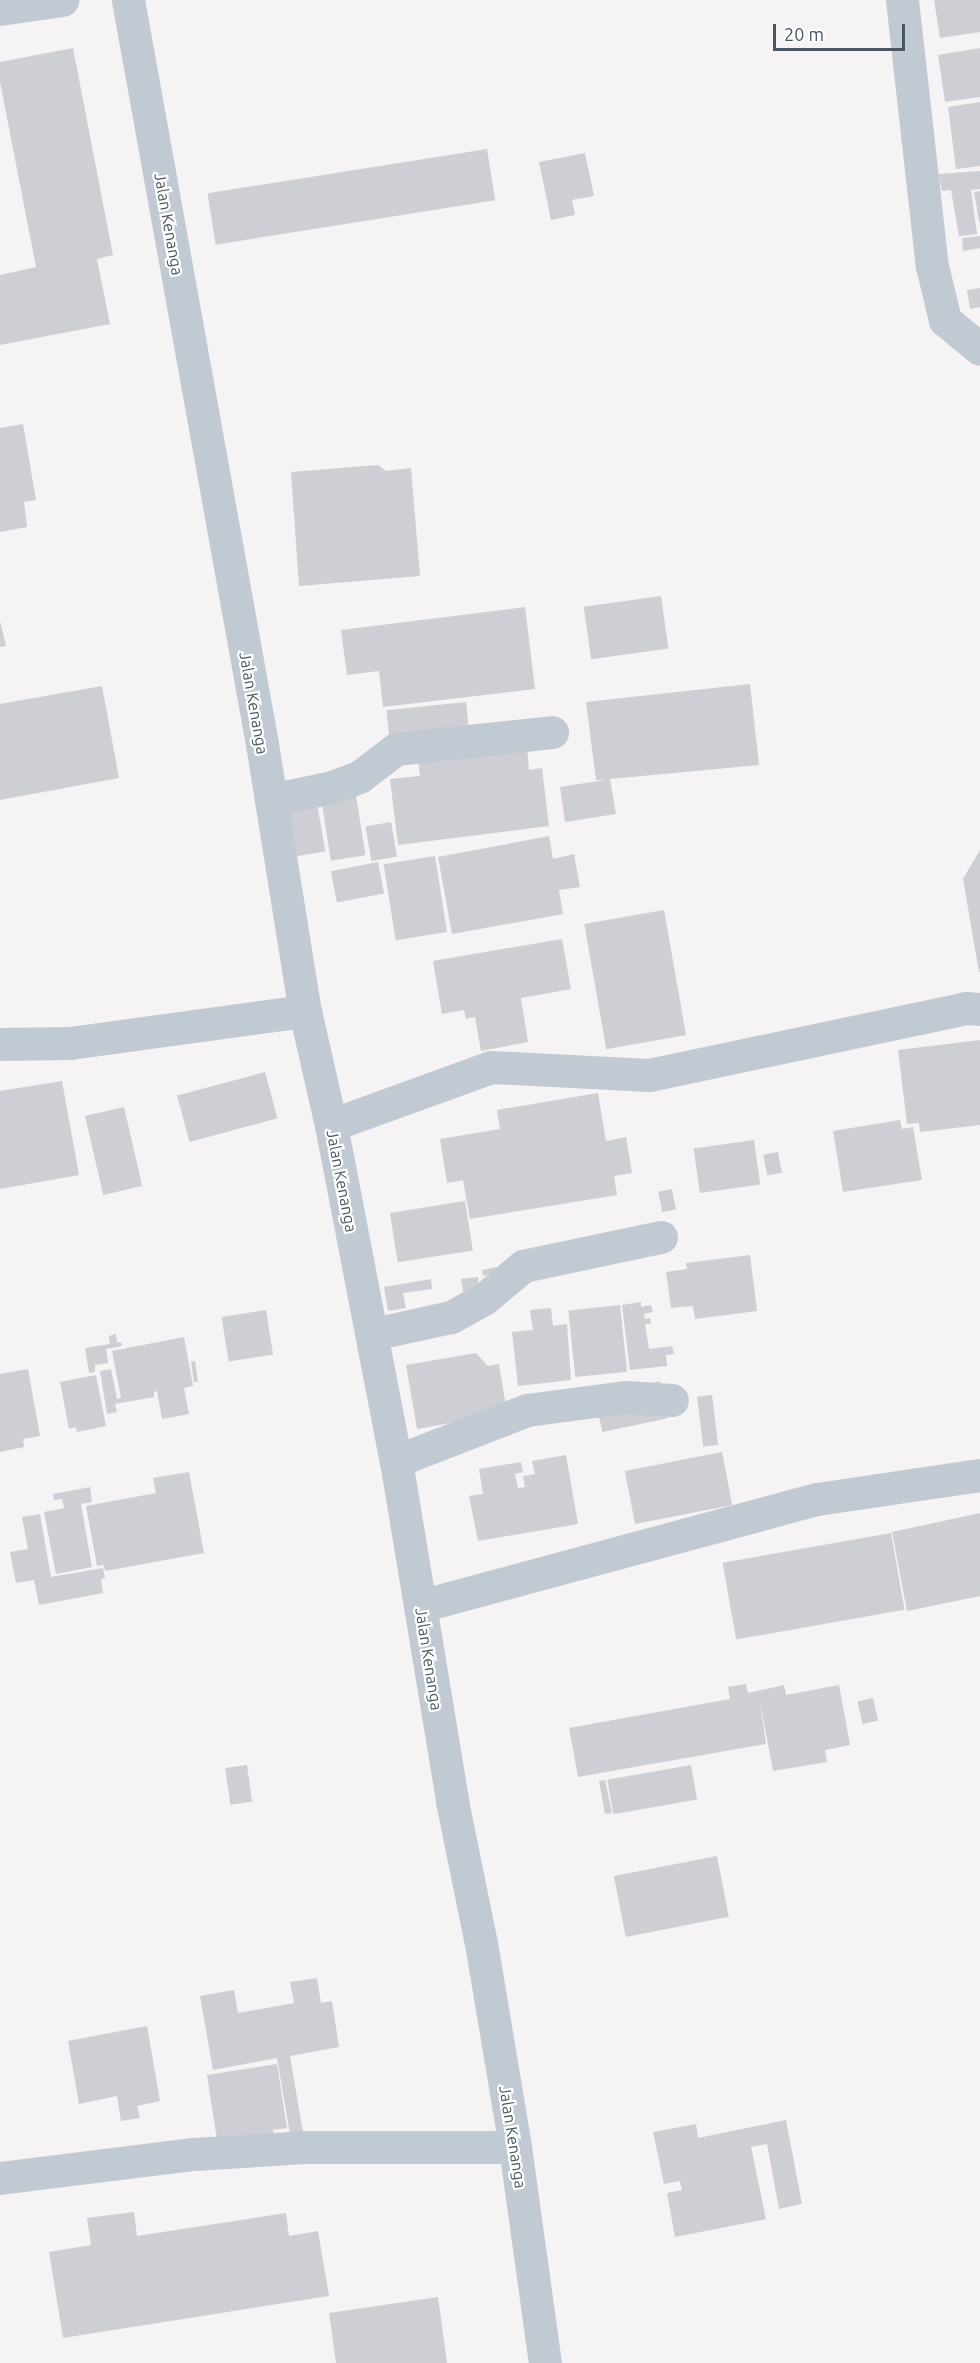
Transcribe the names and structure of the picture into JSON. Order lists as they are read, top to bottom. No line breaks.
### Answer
{"streets":{"street":["Jalan Kenanga"]},"scale_bar":"20 m"}
